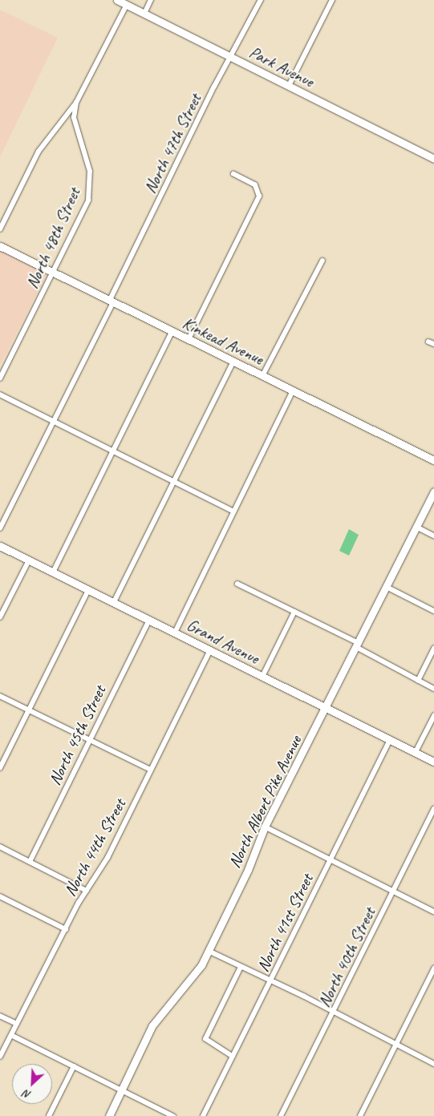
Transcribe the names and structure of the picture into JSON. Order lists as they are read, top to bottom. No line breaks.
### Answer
{"streets":{"street":["Park Avenue","North 47th Street","North 48th Street","Kinkead Avenue","Grand Avenue","North 45th Street","North Albert Pike Avenue","North 44th Street","North 41st Street","North 40th Street"]},"crossings":[["Park Avenue","North 47th Street"],["North 47th Street","Kinkead Avenue"],["North 48th Street","Kinkead Avenue"],["Grand Avenue","North 45th Street"],["Grand Avenue","North Albert Pike Avenue"],["Grand Avenue","North 44th Street"],["Grand Avenue","North 41st Street"]],"north":"bottom left"}
